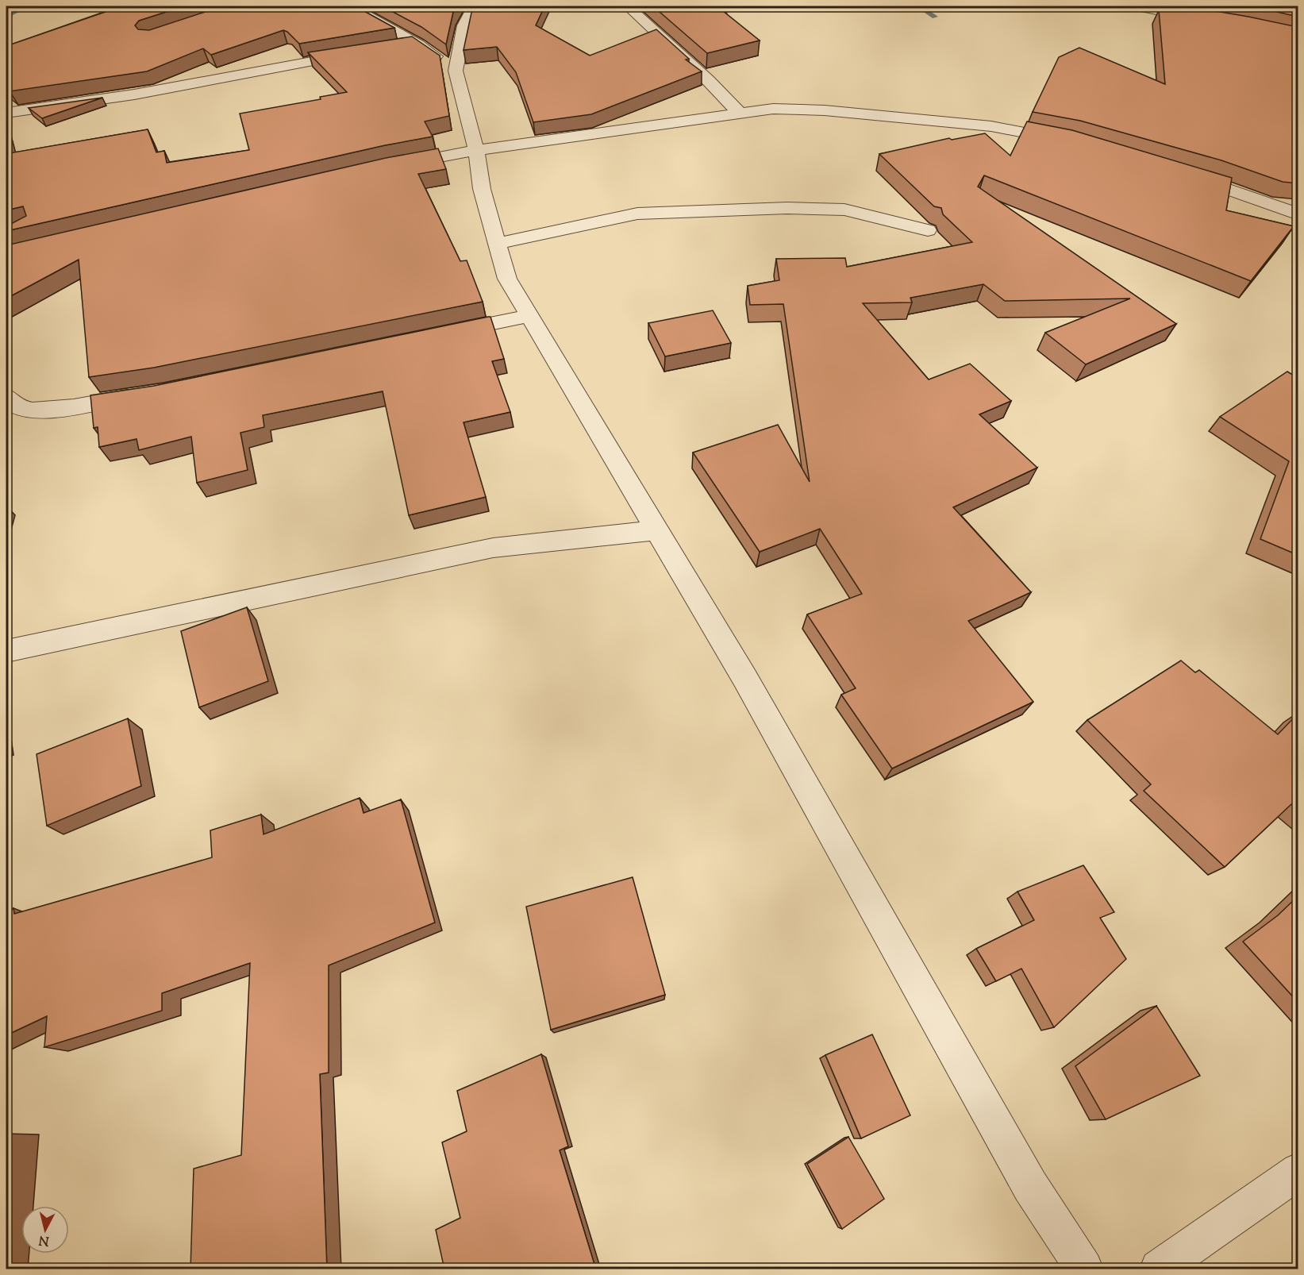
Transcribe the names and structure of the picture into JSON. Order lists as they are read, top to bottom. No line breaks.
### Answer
{"north":"bottom"}
